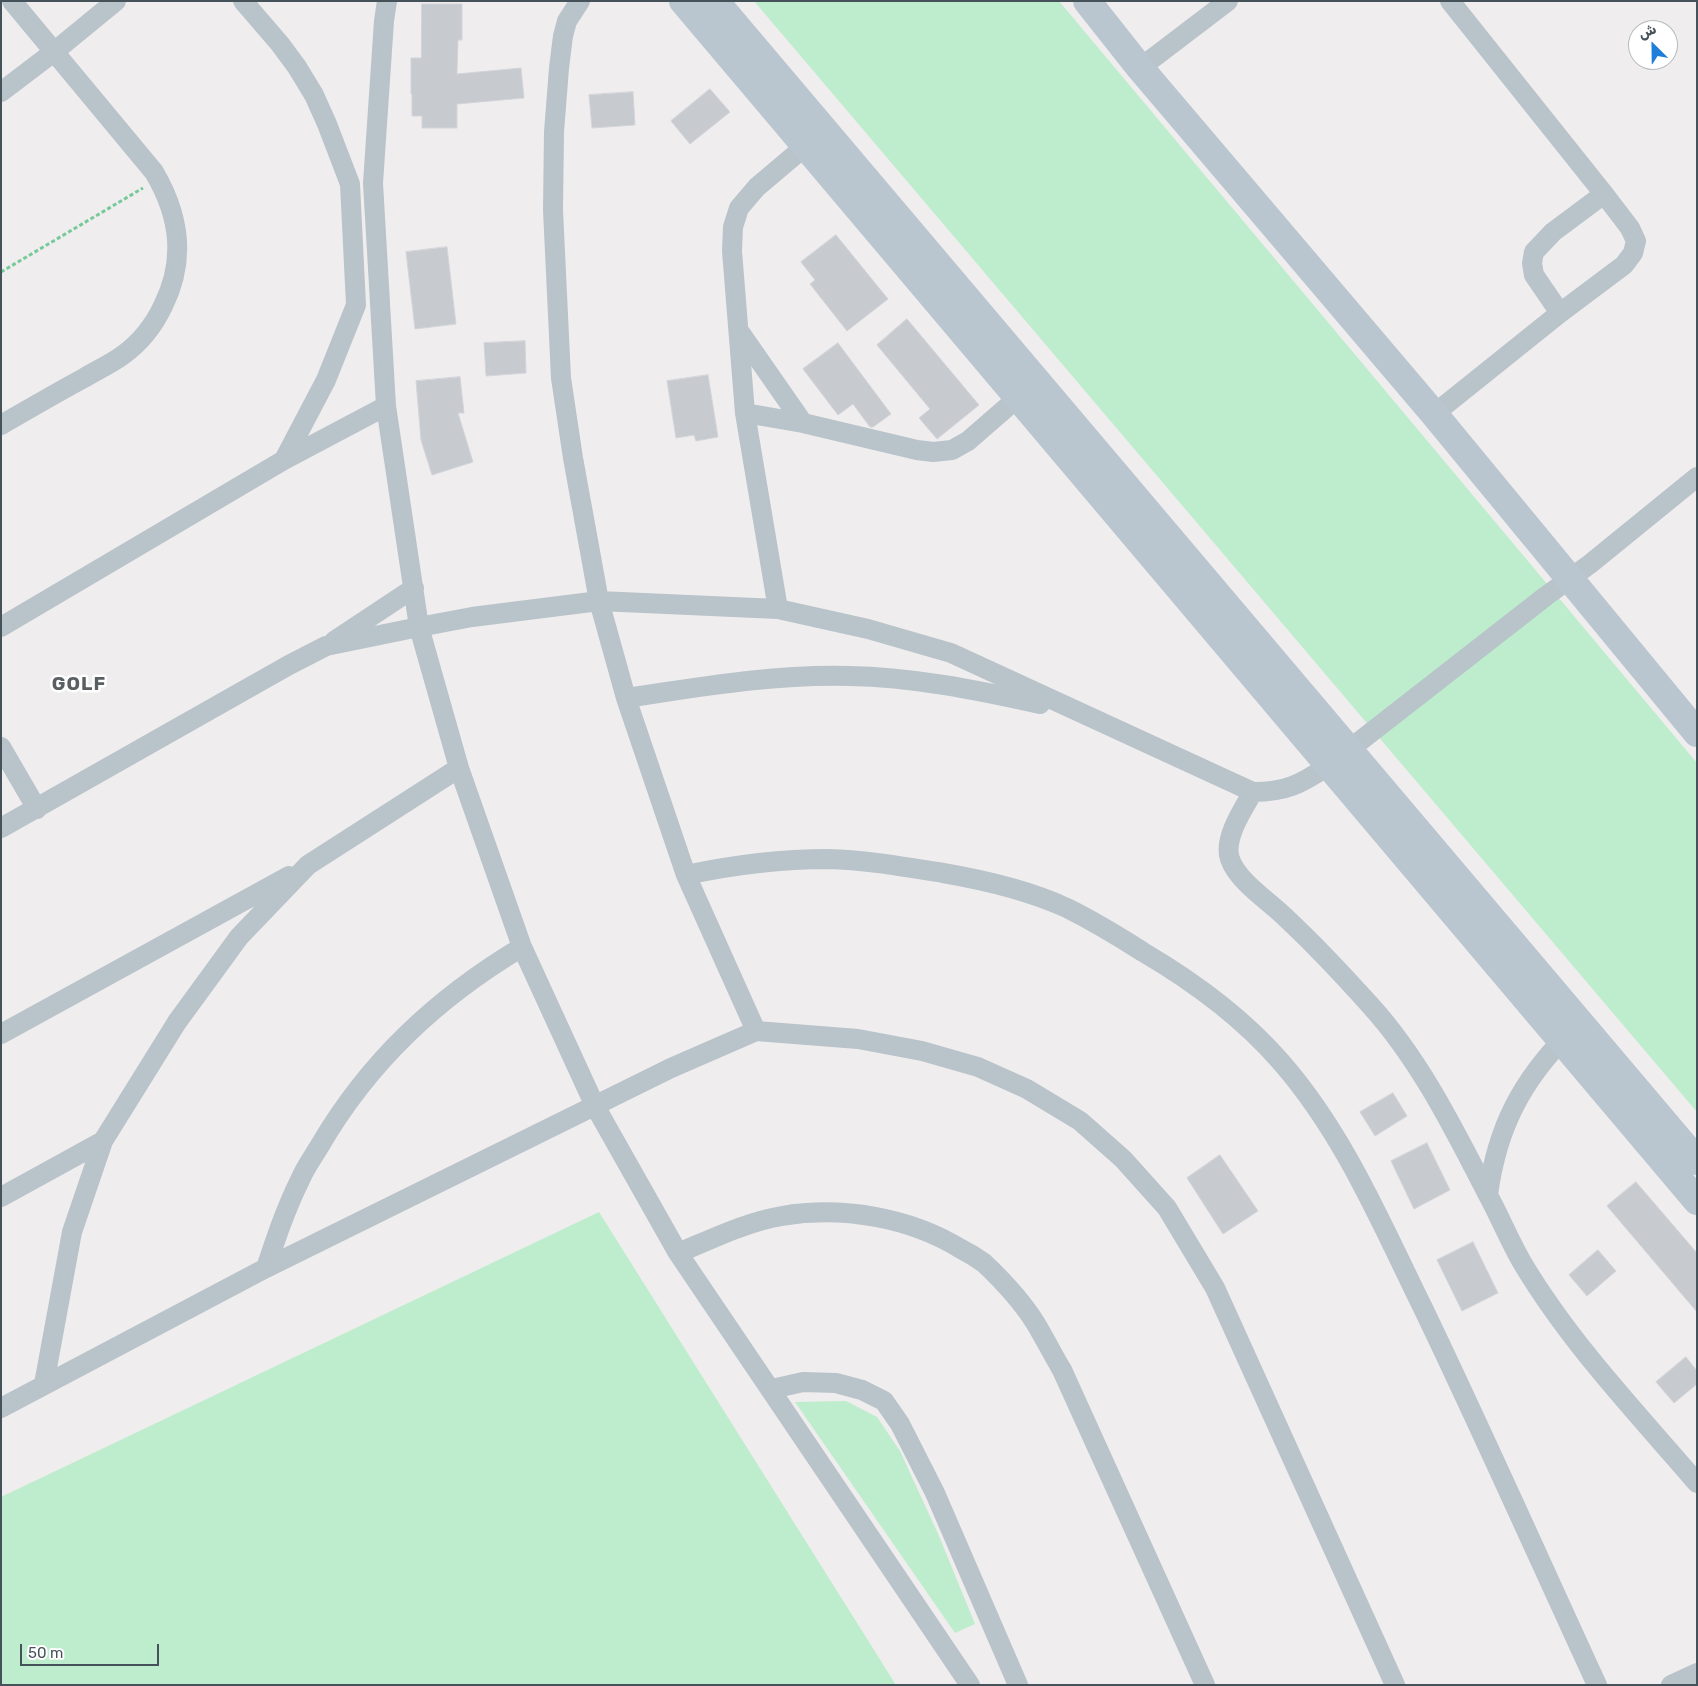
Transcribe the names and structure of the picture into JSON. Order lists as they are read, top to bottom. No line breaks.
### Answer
{"districts":["GOLF"],"scale_bar":"50 m","north":"top left"}
